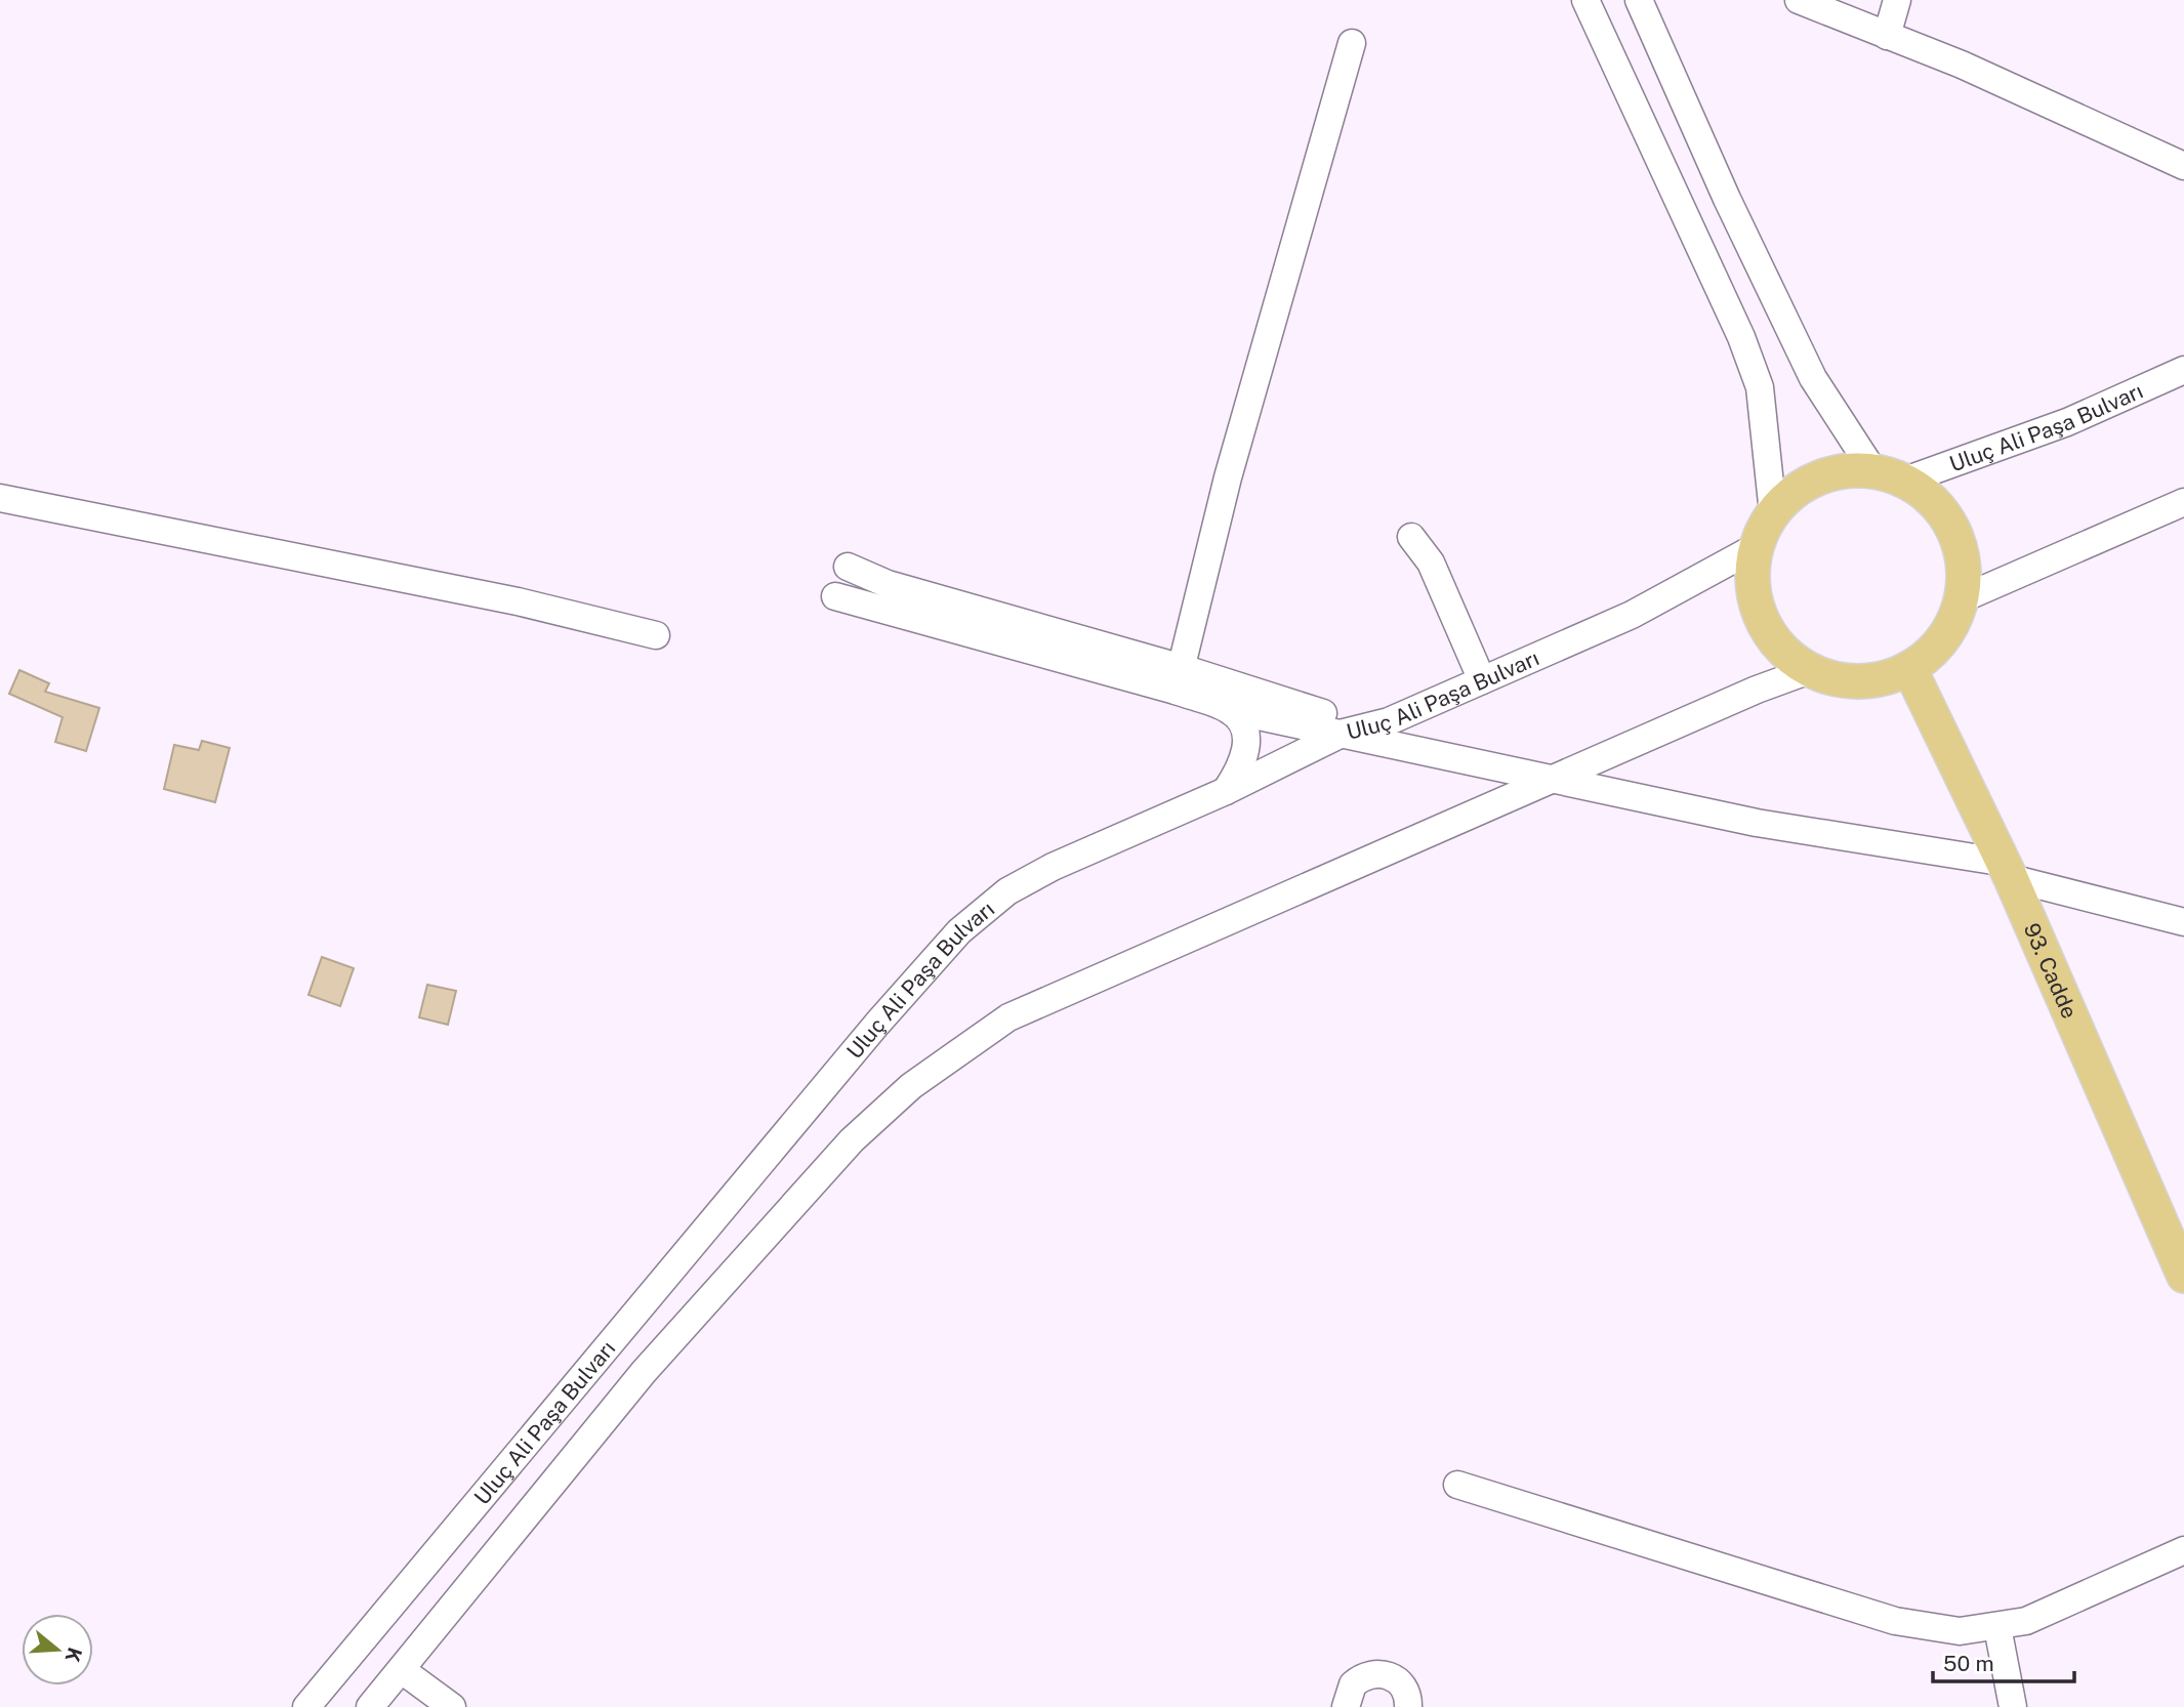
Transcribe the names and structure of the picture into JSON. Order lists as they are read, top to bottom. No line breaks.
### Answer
{"streets":{"main road":["Uluç Ali Paşa Bulvarı","93. Cadde"]},"crossings":[["Uluç Ali Paşa Bulvarı","93. Cadde"]],"scale_bar":"50 m","north":"right"}
